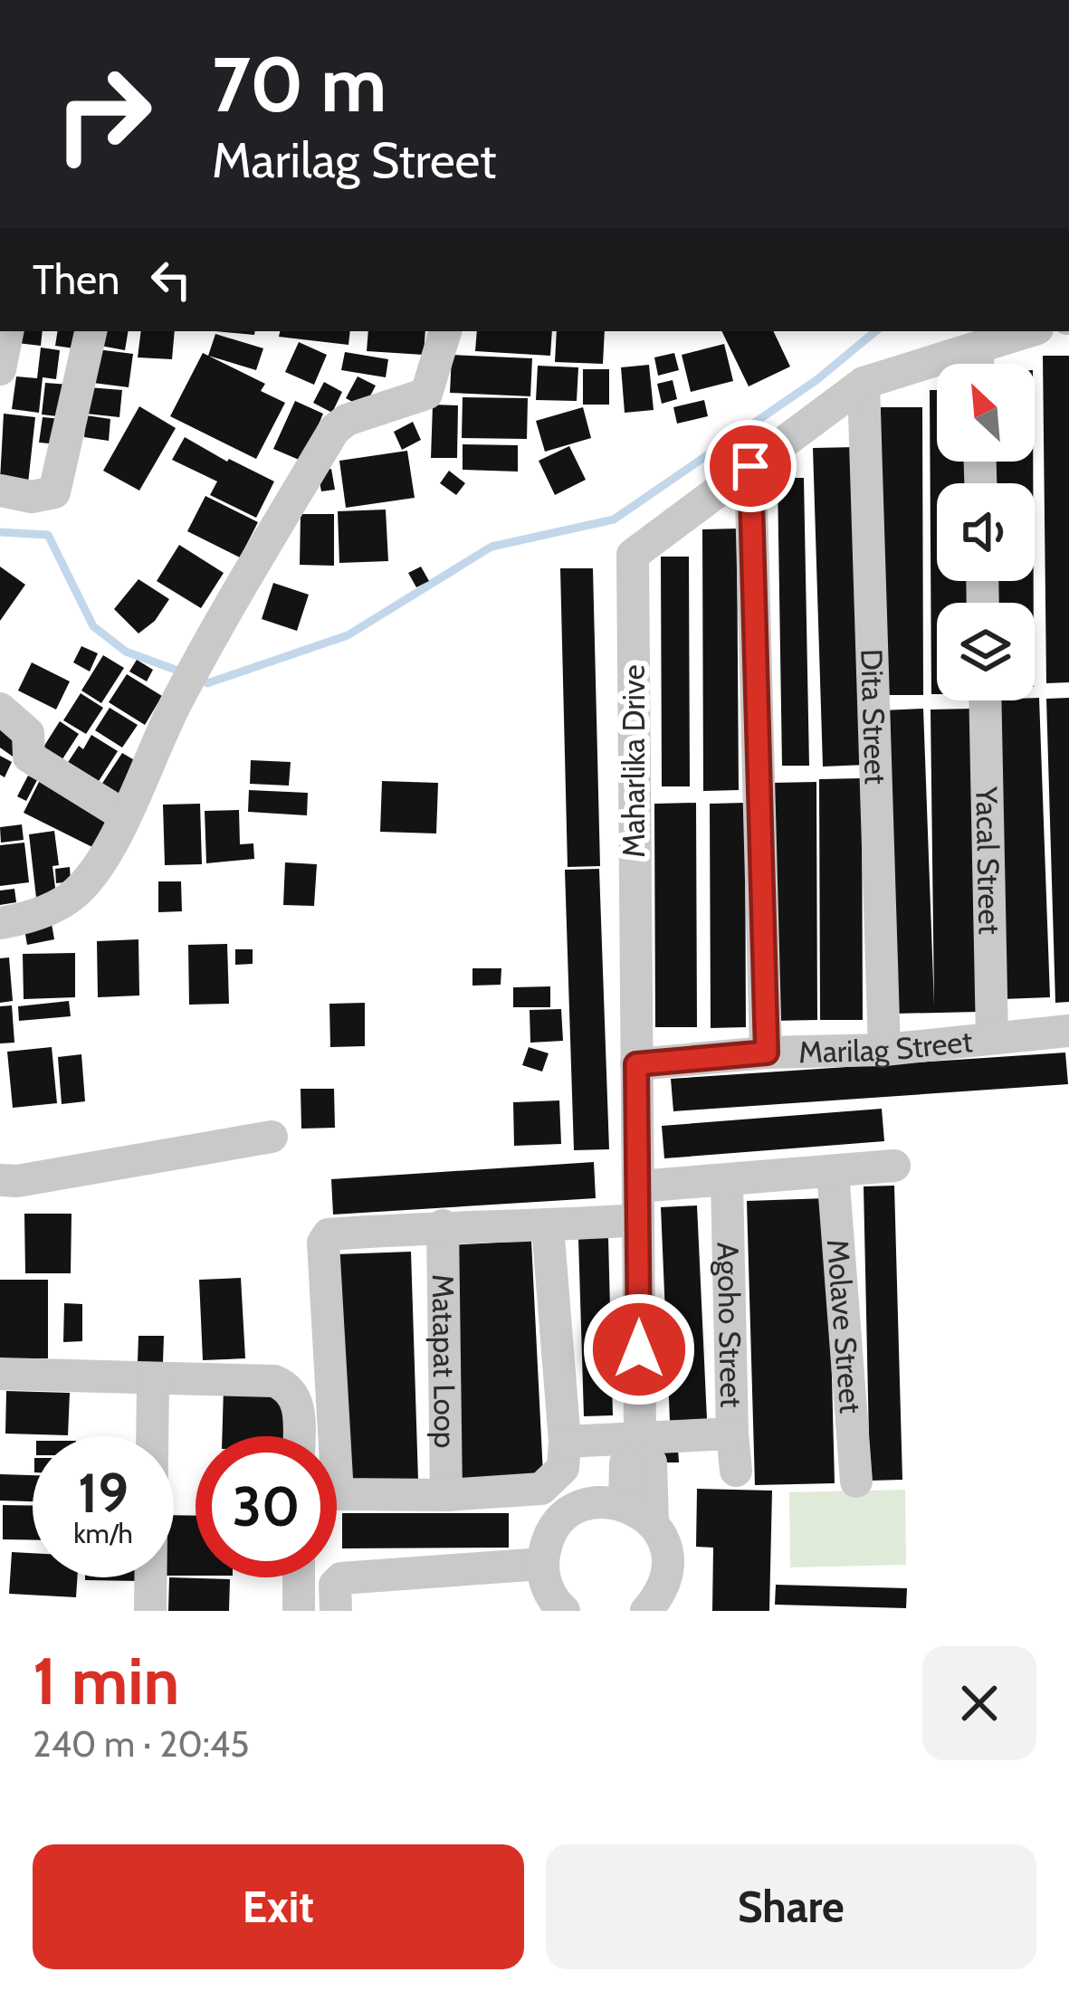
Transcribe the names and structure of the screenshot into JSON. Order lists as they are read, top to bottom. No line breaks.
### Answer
{"streets":{"street":["Dita Street","Maharlika Drive","Yacal Street","Marilag Street","Agoho Street","Molave Street","Matapat Loop"]},"crossings":[["Dita Street","Maharlika Drive"],["Dita Street","Marilag Street"],["Maharlika Drive","Marilag Street"],["Yacal Street","Marilag Street"]],"north":"top left","page":{"turn":["70 m","Marilag Street"],"then":"Then","speed":"19 km/h","limit":"30","heading":["1 min","240 m · 20:45"],"buttons":["Exit","Share"]}}
